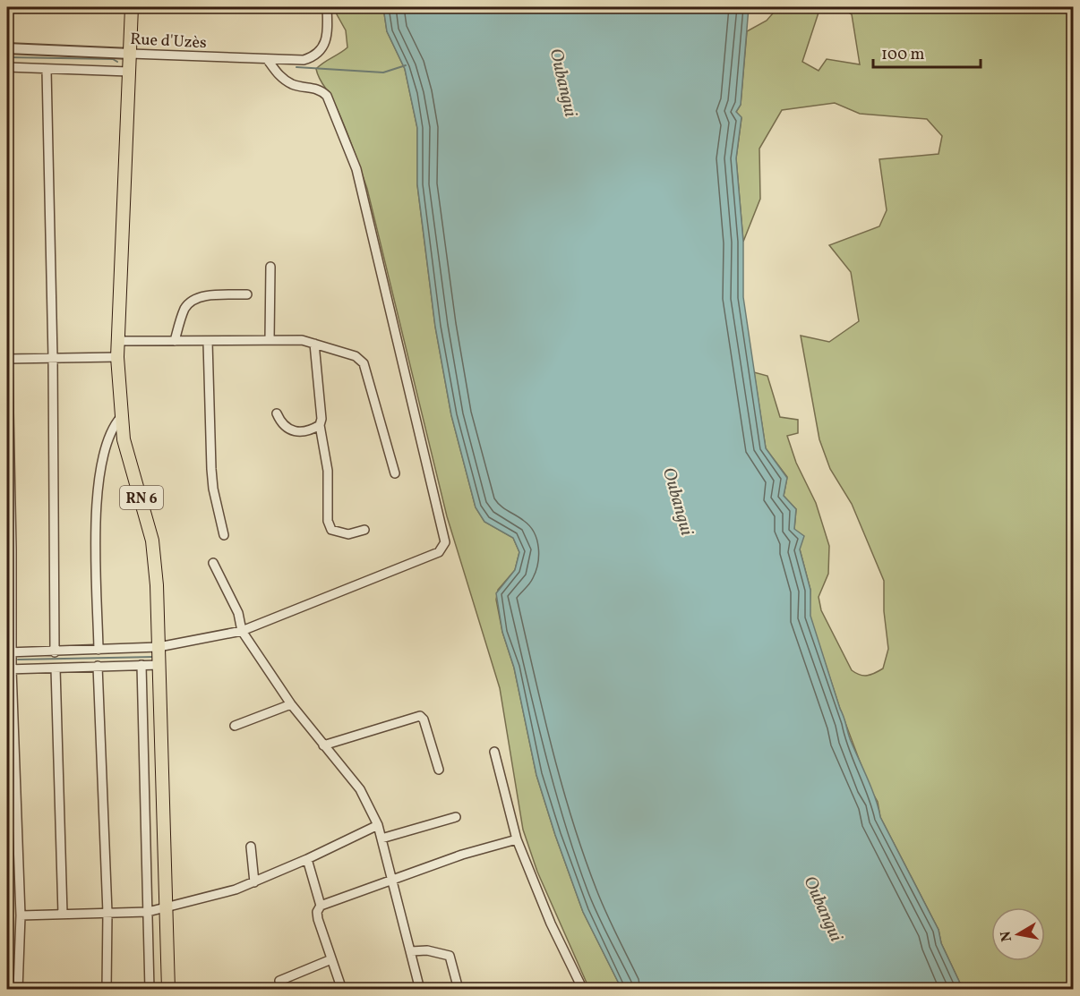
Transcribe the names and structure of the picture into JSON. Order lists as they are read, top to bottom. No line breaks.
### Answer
{"streets":{"main road":["RN 6"],"street":["Rue d'Uzès"]},"crossings":[["Rue d'Uzès","RN 6"]],"water":["Oubangui"],"scale_bar":"100 m","north":"left"}
